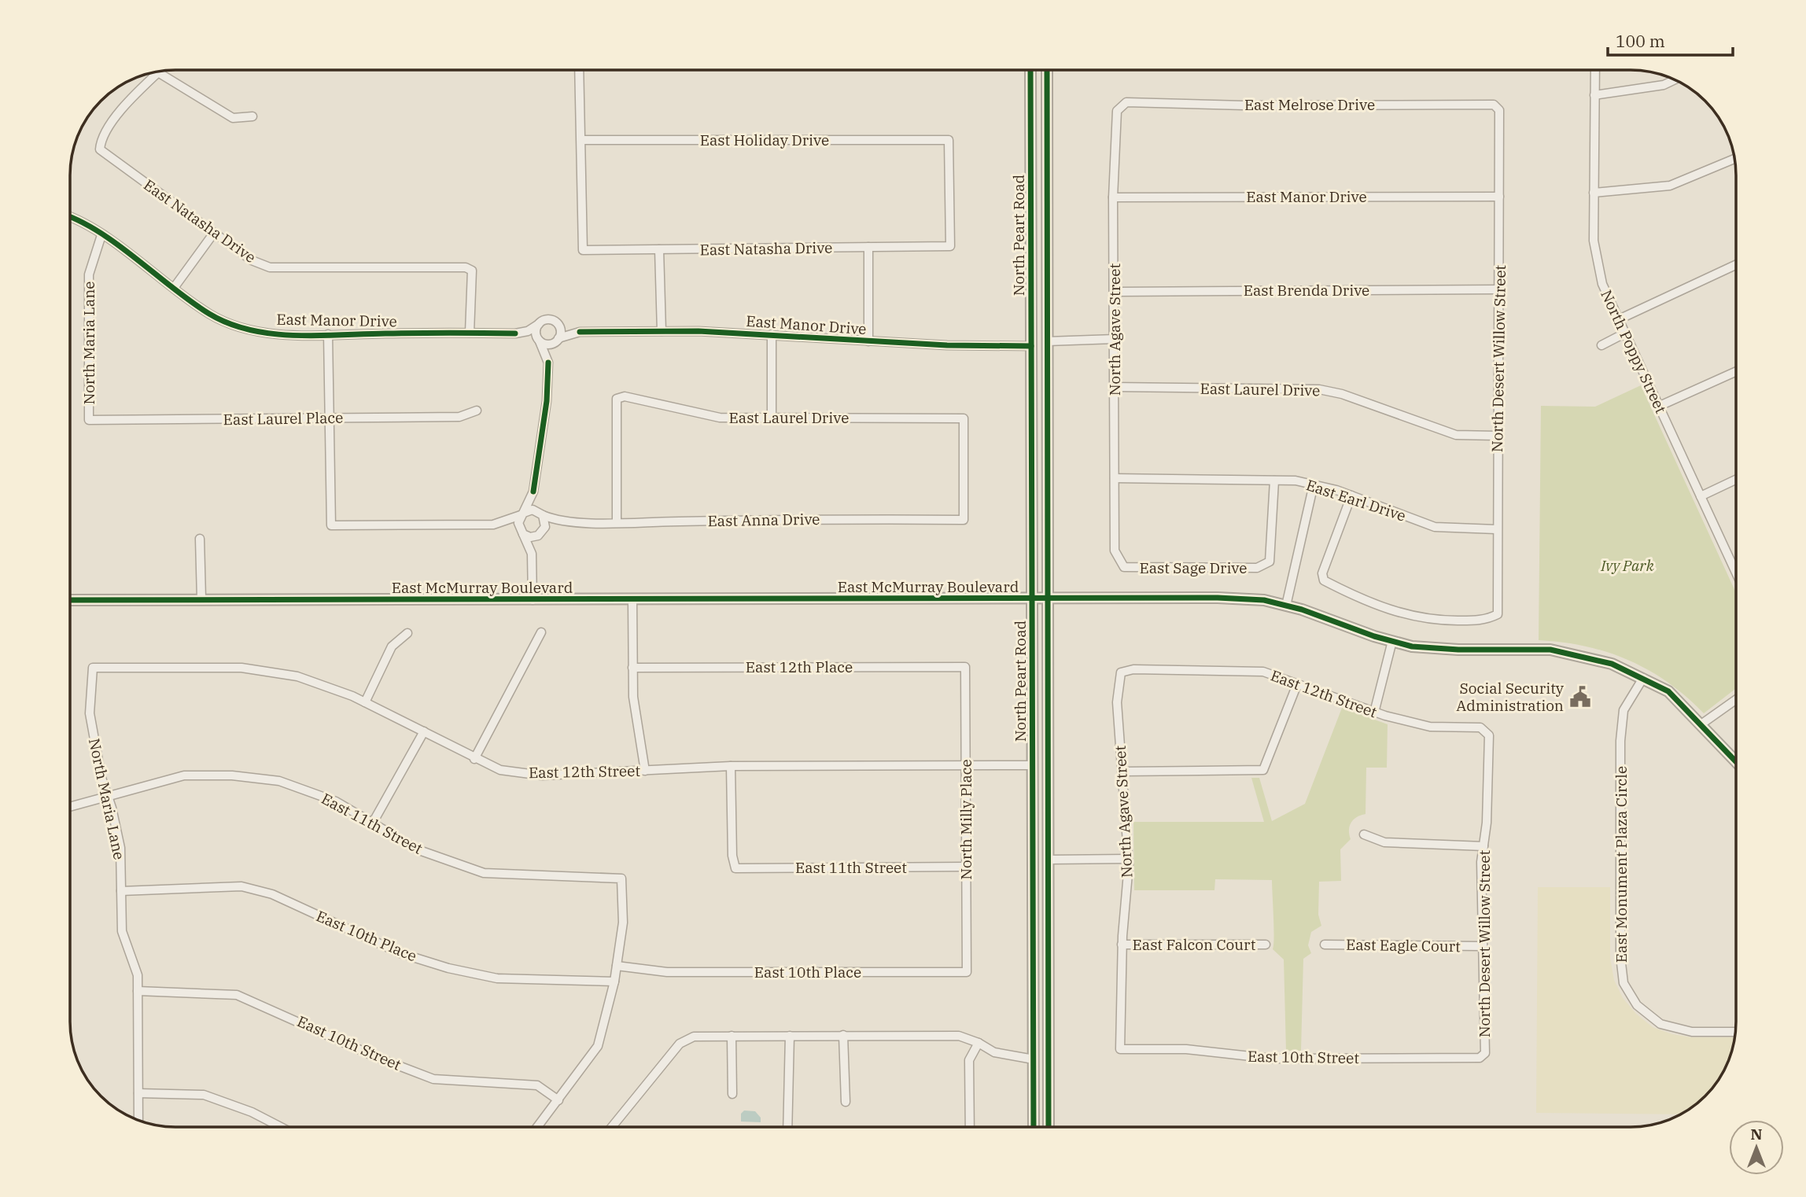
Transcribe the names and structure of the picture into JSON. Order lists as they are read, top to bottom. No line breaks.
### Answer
{"streets":{"street":["East Melrose Drive","East Holiday Drive","East Manor Drive","East Natasha Drive","North Peart Road","East Brenda Drive","North Agave Street","North Maria Lane","North Poppy Street","North Desert Willow Street","East Laurel Drive","East Laurel Place","East Earl Drive","East Anna Drive","East Sage Drive","East McMurray Boulevard","East 12th Place","East 12th Street","North Milly Place","East 11th Street","East Monument Plaza Circle","East 10th Place","East Falcon Court","East Eagle Court","East 10th Street"]},"crossings":[["East Melrose Drive","North Agave Street"],["East Melrose Drive","North Desert Willow Street"],["East Holiday Drive","East Natasha Drive"],["East Manor Drive","East Natasha Drive"],["East Manor Drive","North Peart Road"],["East Manor Drive","North Agave Street"],["East Manor Drive","North Maria Lane"],["East Manor Drive","North Desert Willow Street"],["North Peart Road","East McMurray Boulevard"],["North Peart Road","East 12th Street"],["East Brenda Drive","North Agave Street"],["East Brenda Drive","North Desert Willow Street"],["North Agave Street","East Laurel Drive"],["North Agave Street","East Earl Drive"],["North Agave Street","East Sage Drive"],["North Agave Street","East 12th Street"],["North Agave Street","East Falcon Court"],["North Agave Street","East 10th Street"],["North Maria Lane","East Laurel Place"],["North Maria Lane","East 12th Street"],["North Maria Lane","East 11th Street"],["North Maria Lane","East 10th Place"],["North Maria Lane","East 10th Street"],["North Desert Willow Street","East Laurel Drive"],["North Desert Willow Street","East Earl Drive"],["North Desert Willow Street","East 12th Street"],["North Desert Willow Street","East Eagle Court"],["North Desert Willow Street","East 10th Street"],["East Laurel Drive","East Anna Drive"],["East Earl Drive","East Sage Drive"],["East McMurray Boulevard","East Monument Plaza Circle"],["East 12th Place","North Milly Place"],["East 12th Street","North Milly Place"],["East 12th Street","East 11th Street"],["North Milly Place","East 11th Street"],["North Milly Place","East 10th Place"],["East 11th Street","East 10th Place"]],"parks":["Ivy Park"],"places":{"public building":["Social Security Administration"]},"scale_bar":"100 m","north":"top"}
